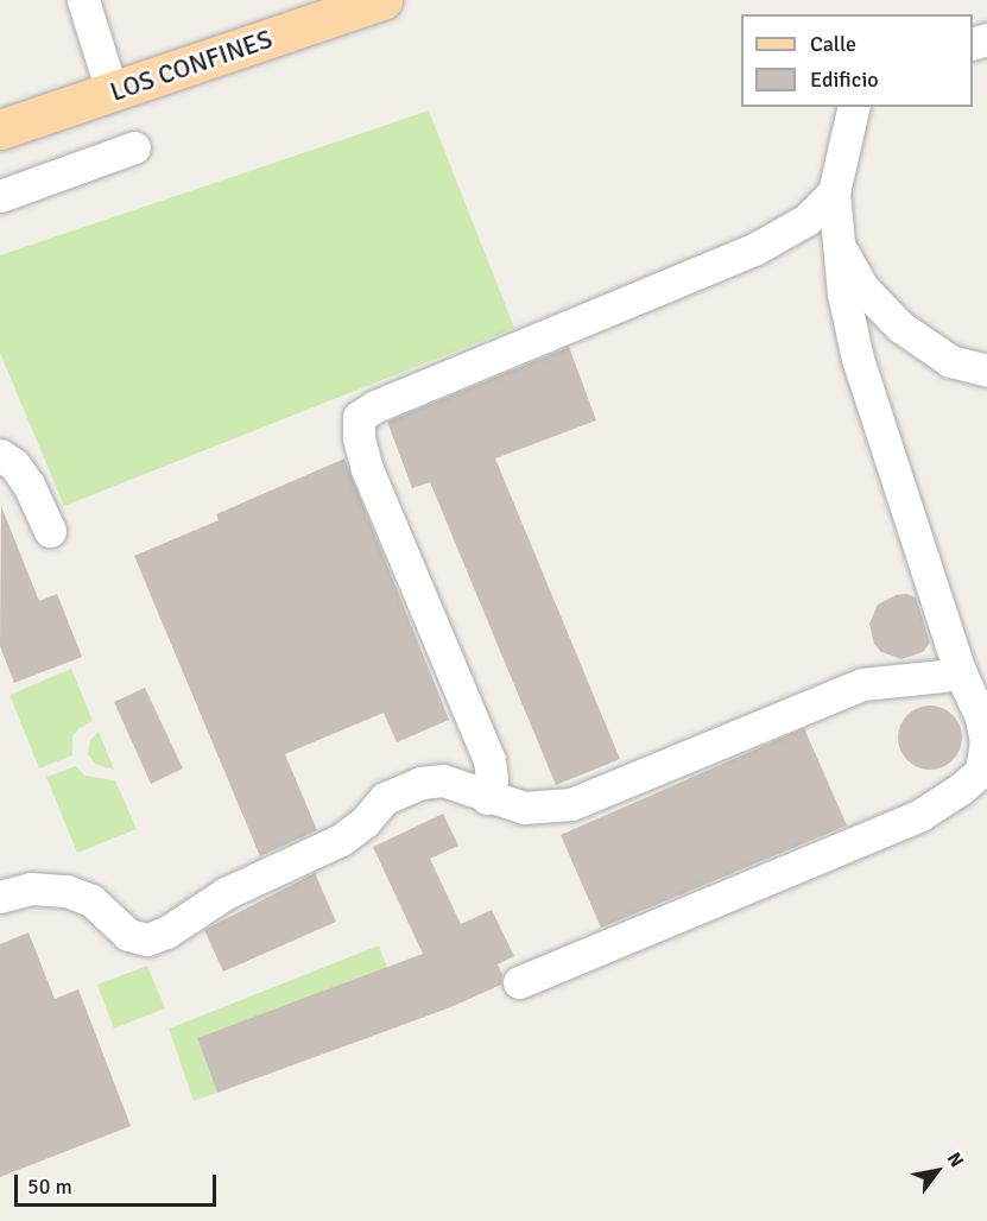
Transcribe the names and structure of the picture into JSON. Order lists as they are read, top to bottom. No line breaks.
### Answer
{"streets":{"main road":["LOS CONFINES"]},"legend":["Calle","Edificio"],"scale_bar":"50 m","north":"top right"}
